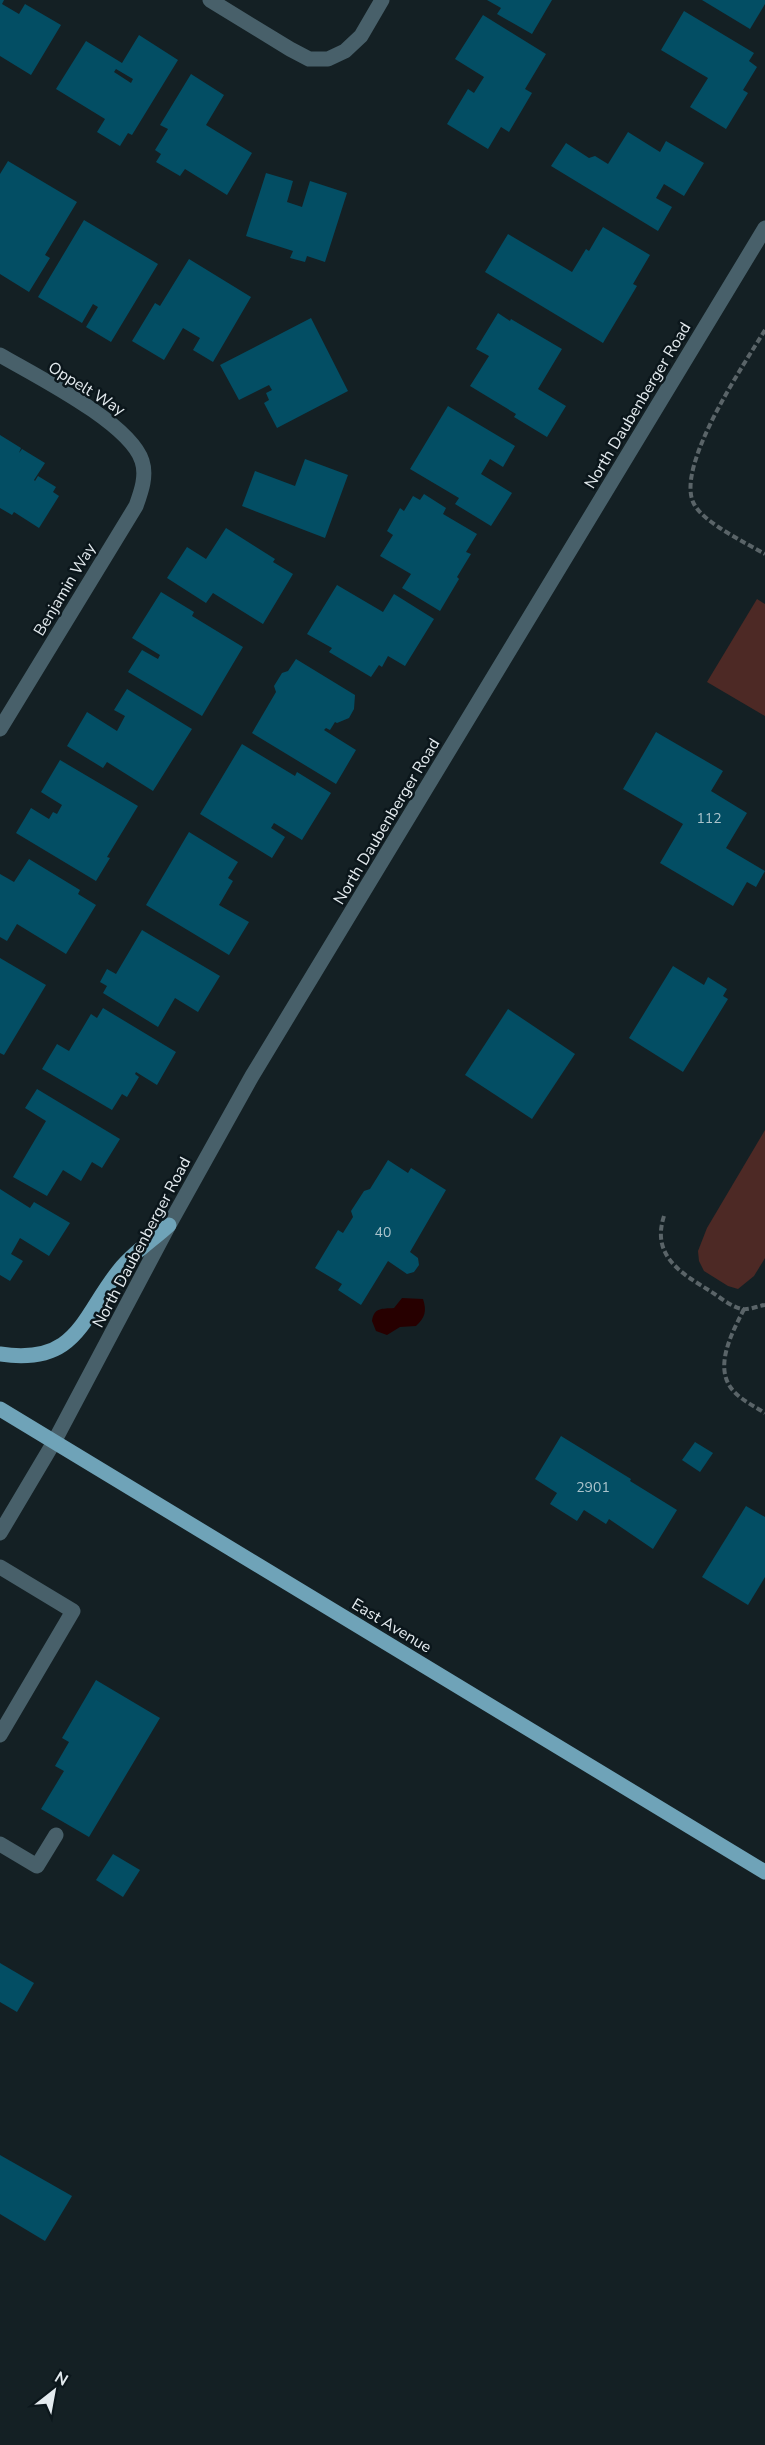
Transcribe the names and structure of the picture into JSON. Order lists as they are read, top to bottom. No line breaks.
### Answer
{"streets":{"main road":["East Avenue"],"street":["Oppelt Way","North Daubenberger Road","Benjamin Way"]},"crossings":[["Oppelt Way","Benjamin Way"],["North Daubenberger Road","East Avenue"]],"house_numbers":["112","40","2901"],"north":"top right"}
